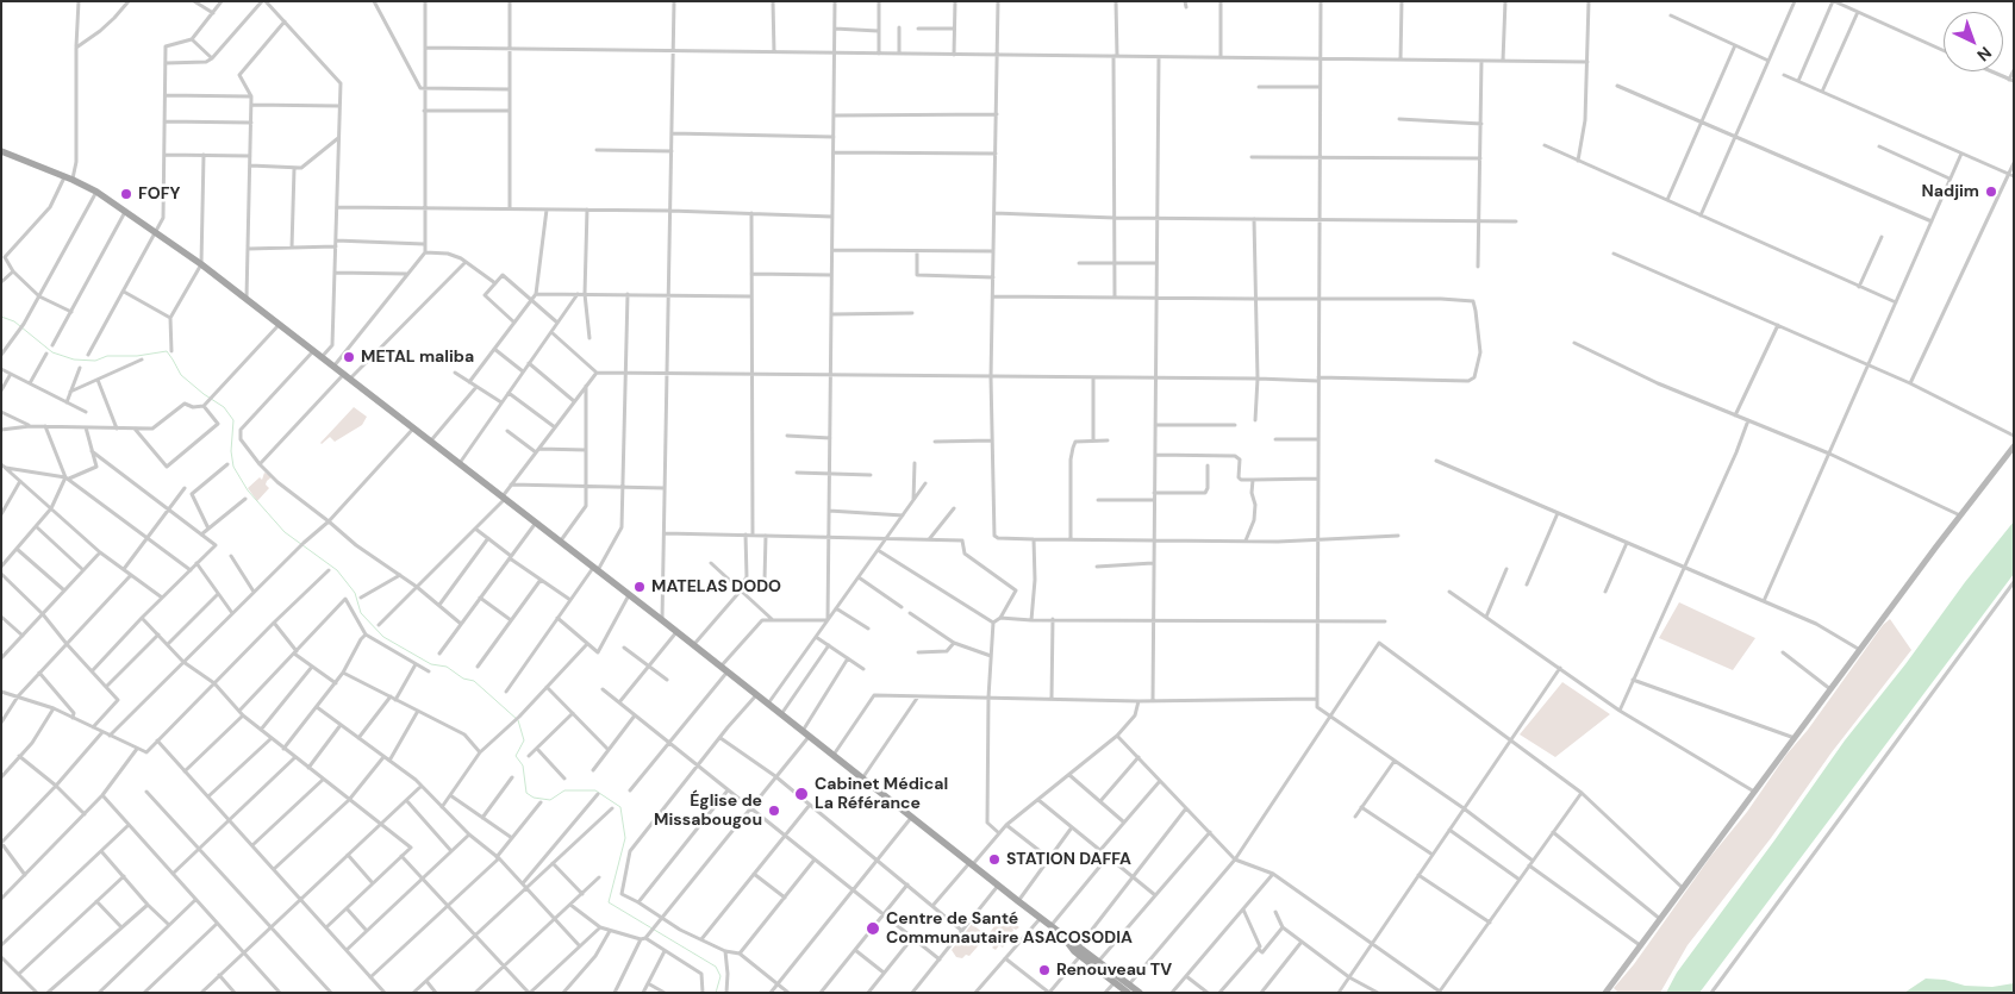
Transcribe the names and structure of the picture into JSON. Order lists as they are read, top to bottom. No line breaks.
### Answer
{"places":["Nadjim","FOFY","METAL maliba","MATELAS DODO","Cabinet Médical La Référance","Église de Missabougou","STATION DAFFA","Centre de Santé Communautaire ASACOSODIA","Renouveau TV"],"north":"bottom right"}
